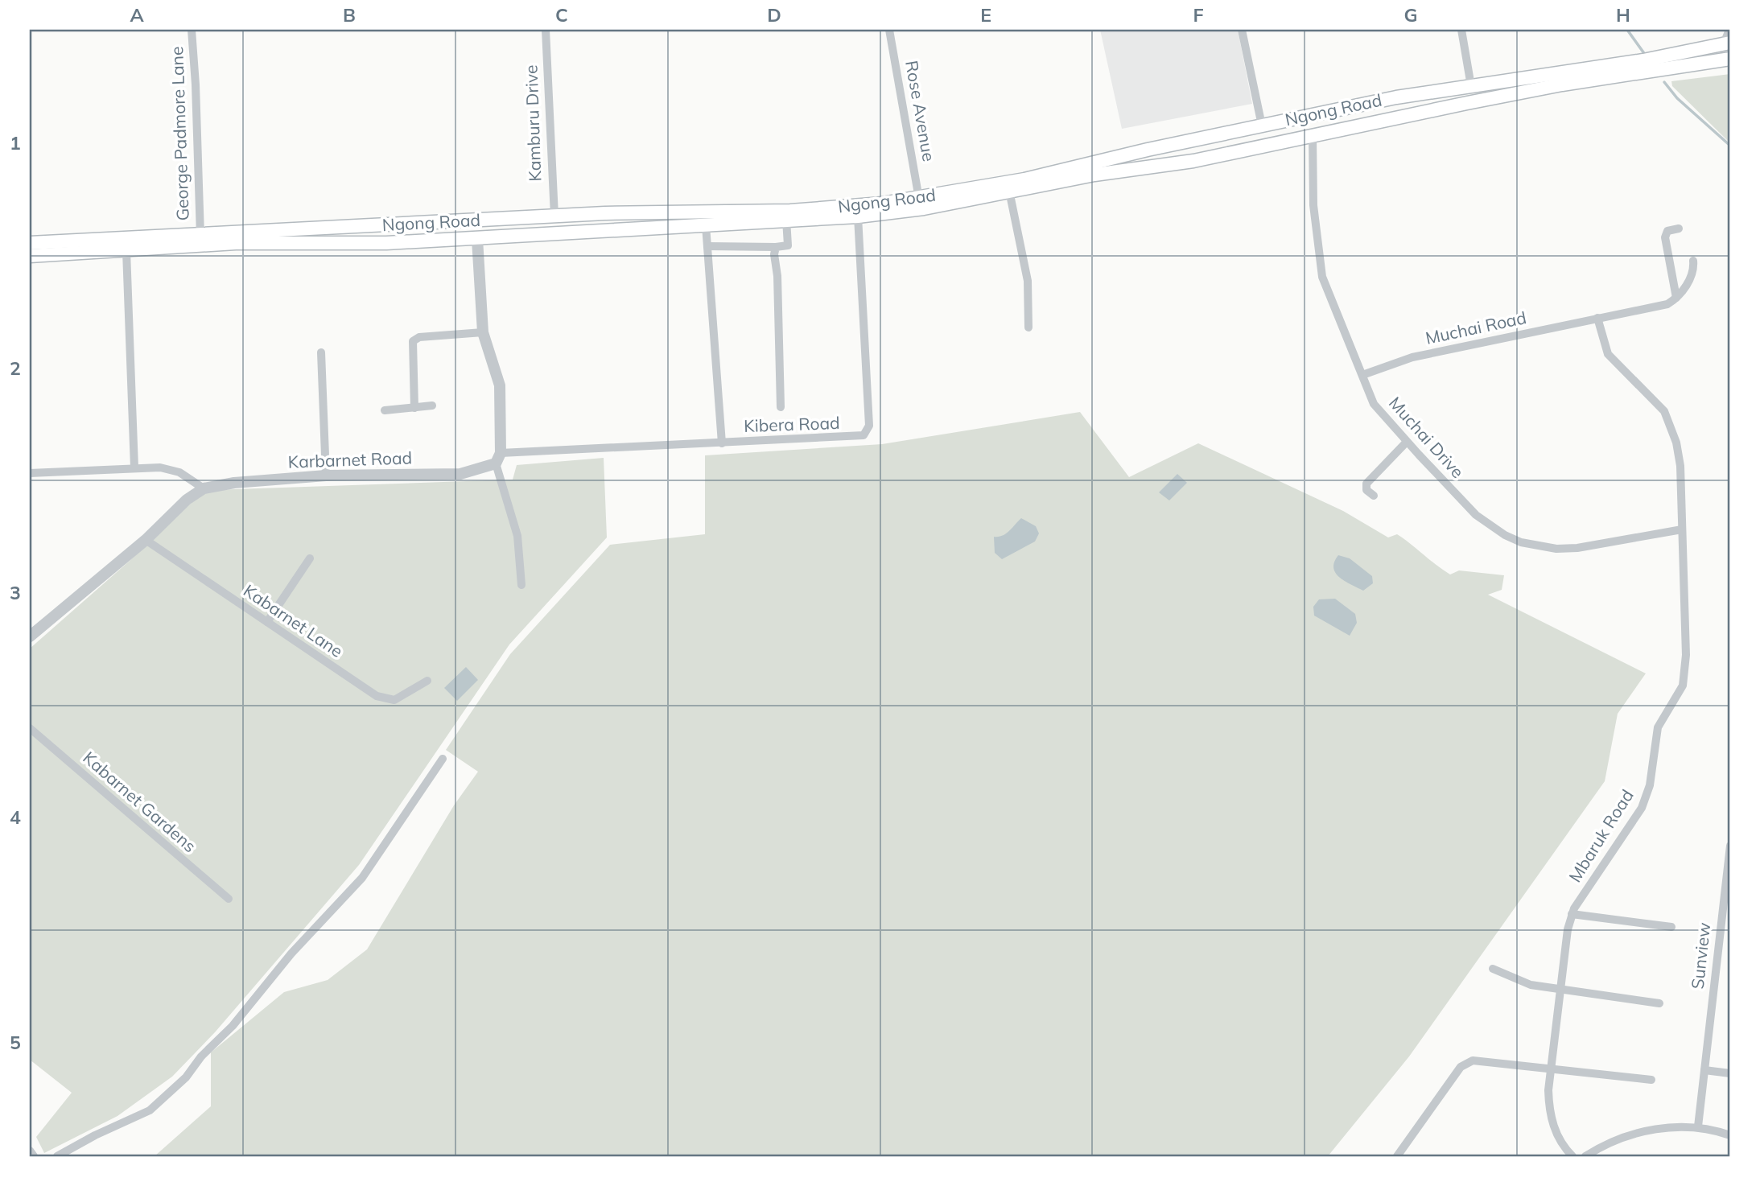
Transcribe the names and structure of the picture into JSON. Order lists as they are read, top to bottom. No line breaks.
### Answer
{"streets":{"main road":["Ngong Road"],"street":["Rose Avenue","Kamburu Drive","George Padmore Lane","Muchai Road","Kibera Road","Muchai Drive","Karbarnet Road","Kabarnet Lane","Kabarnet Gardens","Mbaruk Road","Sunview"]},"crossings":[["Ngong Road","Rose Avenue"],["Ngong Road","Kamburu Drive"],["Ngong Road","George Padmore Lane"],["Ngong Road","Kibera Road"],["Ngong Road","Muchai Drive"],["Muchai Road","Muchai Drive"],["Kibera Road","Karbarnet Road"],["Muchai Drive","Mbaruk Road"],["Karbarnet Road","Kabarnet Lane"]],"grid":{"columns":["A","B","C","D","E","F","G","H"],"rows":["1","2","3","4","5"]}}
